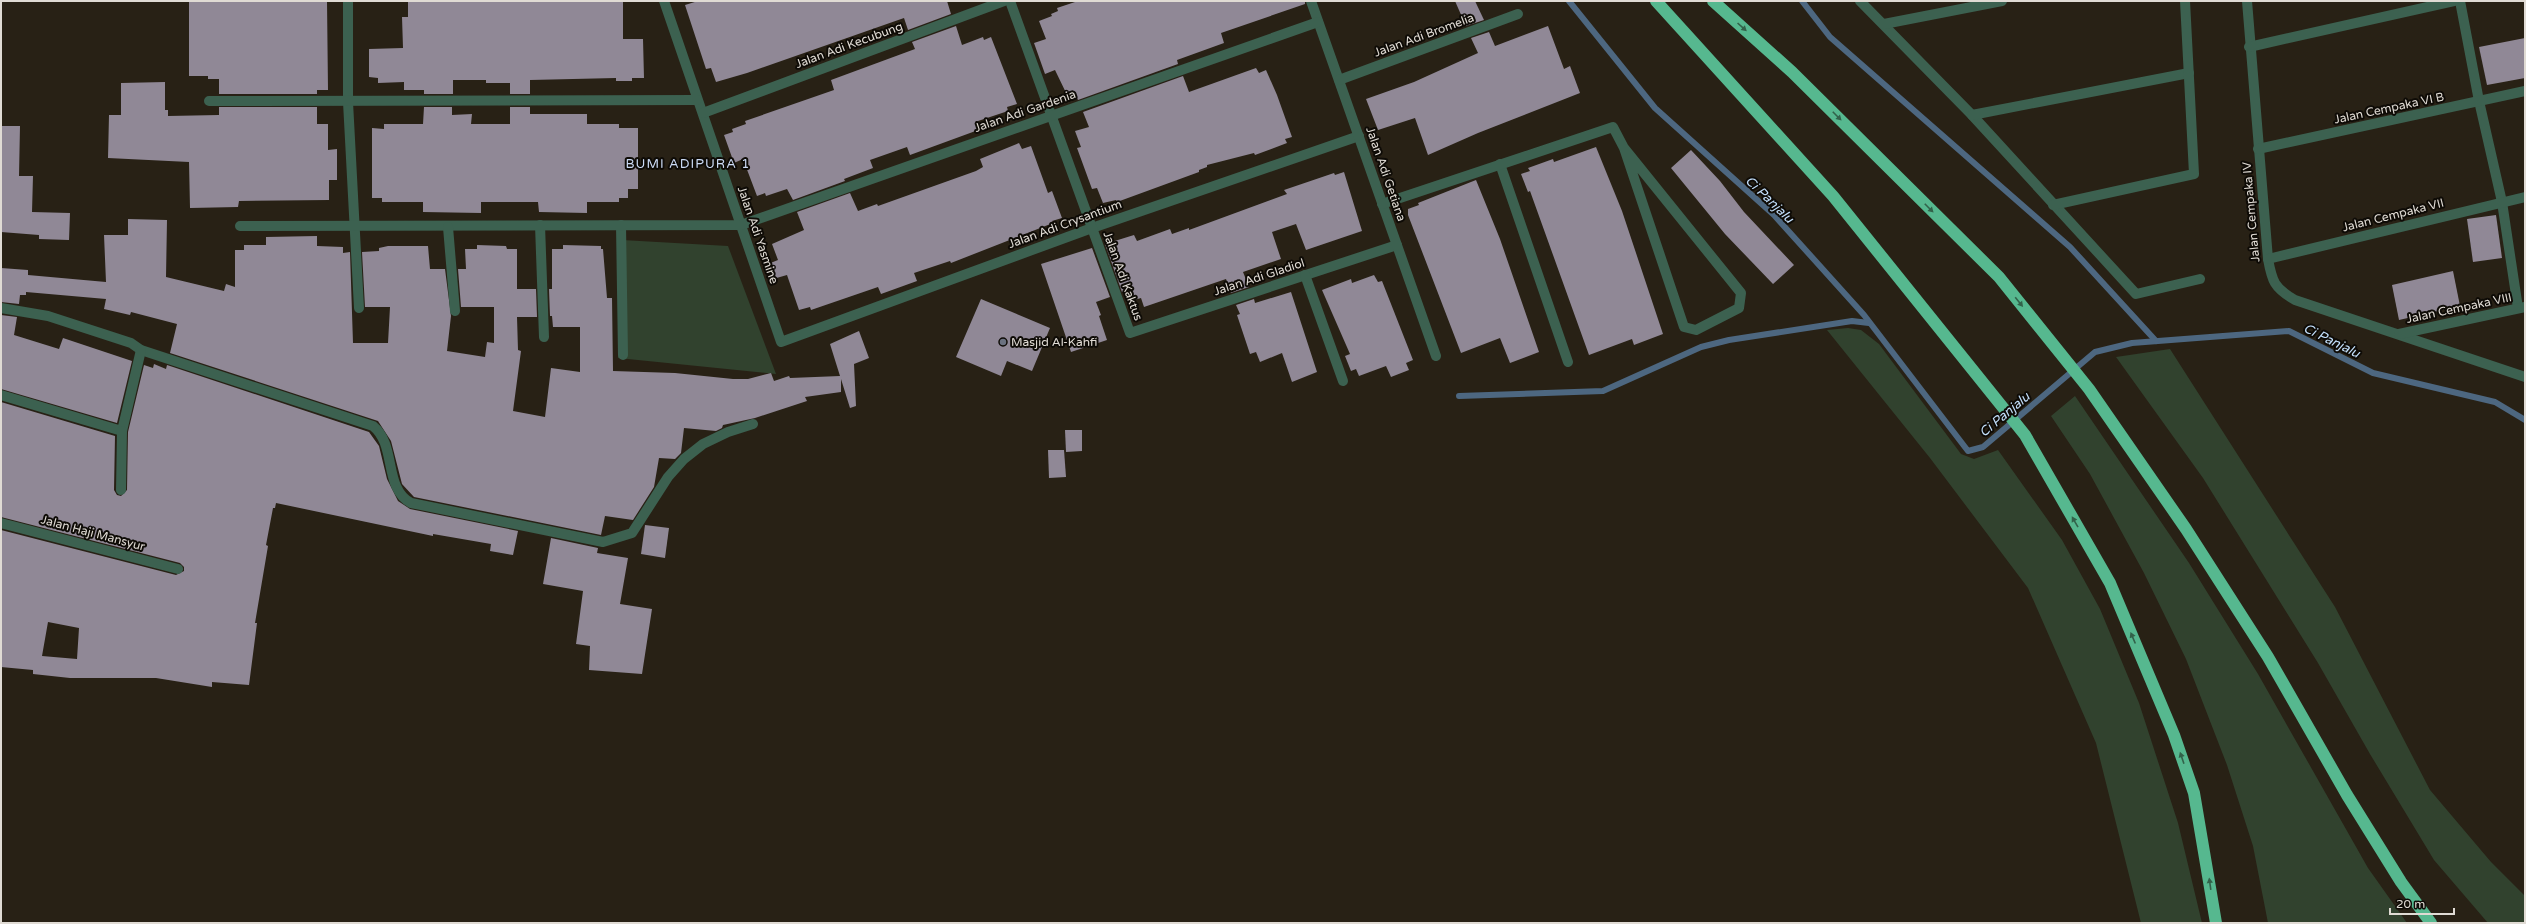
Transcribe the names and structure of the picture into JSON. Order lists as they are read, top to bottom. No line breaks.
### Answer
{"streets":{"street":["Jalan Adi Bromelia","Jalan Adi Kecubung","Jalan Cempaka VI B","Jalan Adi Gardenia","Jalan Adi Getiana","Jalan Cempaka IV","Jalan Cempaka VII","Jalan Adi Crysantium","Jalan Adi Yasmine","Jalan Adi Kaktus","Jalan Adi Gladiol","Jalan Cempaka VIII","Jalan Haji Mansyur"]},"crossings":[["Jalan Adi Bromelia","Jalan Adi Getiana"],["Jalan Adi Kecubung","Jalan Adi Yasmine"],["Jalan Cempaka VI B","Jalan Cempaka IV"],["Jalan Adi Gardenia","Jalan Adi Getiana"],["Jalan Adi Gardenia","Jalan Adi Yasmine"],["Jalan Adi Gardenia","Jalan Adi Kaktus"],["Jalan Adi Getiana","Jalan Adi Crysantium"],["Jalan Adi Getiana","Jalan Adi Gladiol"],["Jalan Cempaka IV","Jalan Cempaka VII"],["Jalan Cempaka IV","Jalan Cempaka VIII"],["Jalan Adi Crysantium","Jalan Adi Yasmine"],["Jalan Adi Crysantium","Jalan Adi Kaktus"],["Jalan Adi Kaktus","Jalan Adi Gladiol"]],"districts":["BUMI ADIPURA 1"],"water":["Ci Panjalu"],"places":["Masjid Al-Kahfi"],"scale_bar":"20 m"}
